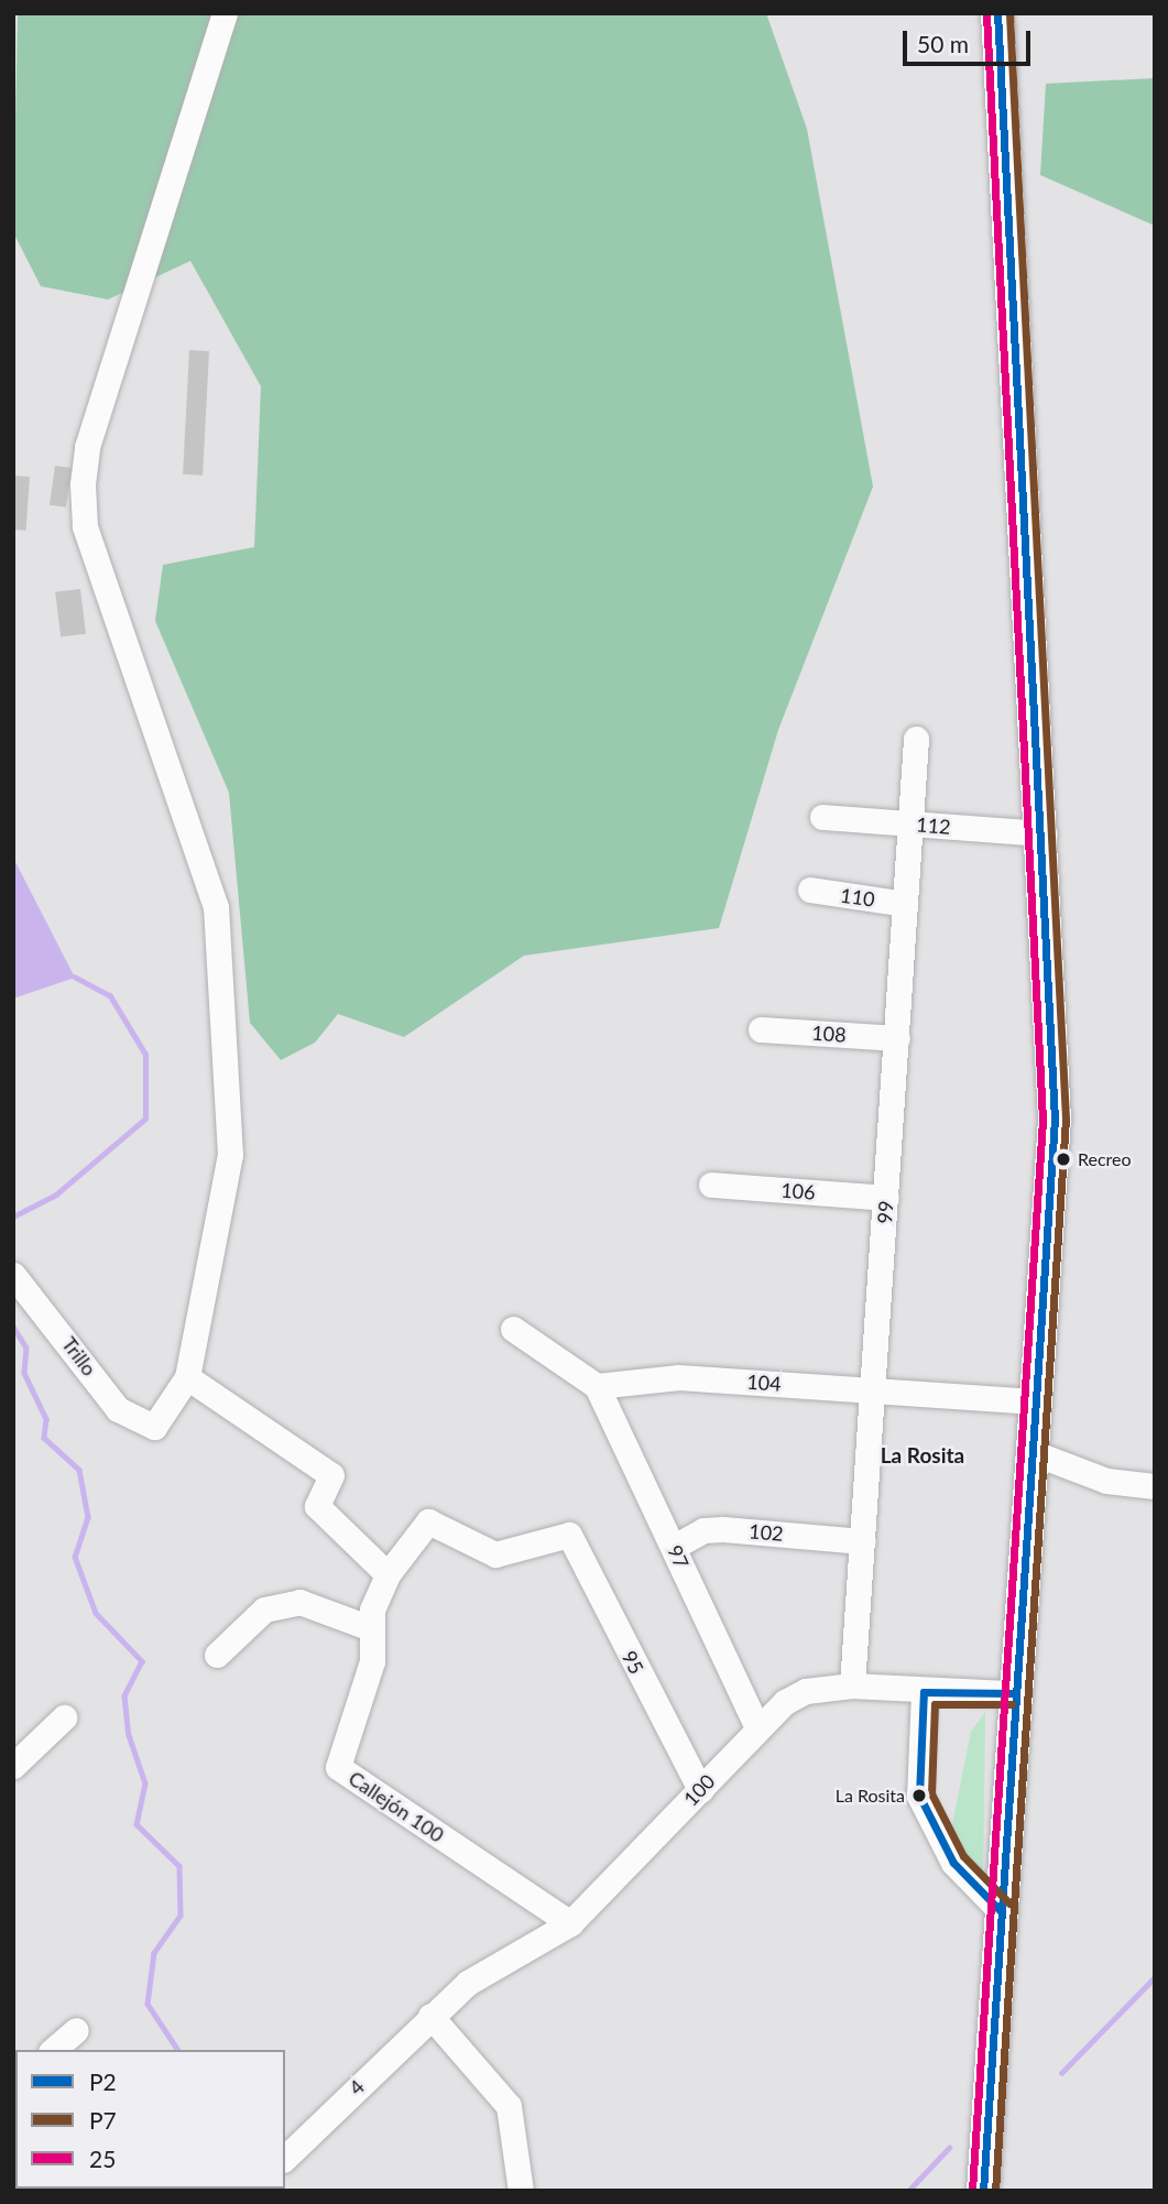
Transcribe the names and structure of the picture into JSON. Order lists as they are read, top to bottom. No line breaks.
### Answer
{"streets":{"street":["112","110","108","106","99","Trillo","104","102","97","95","100","Callejón 100","4"]},"crossings":[["112","99"],["110","99"],["108","99"],["106","99"],["99","104"],["99","102"],["99","100"],["104","97"],["102","97"],["97","100"],["95","100"],["95","Callejón 100"],["100","Callejón 100"],["100","4"]],"districts":["La Rosita"],"places":["Recreo","La Rosita"],"lines":["transit line P2","transit line P7","transit line 25"],"legend":["P2","P7","25"],"scale_bar":"50 m"}
